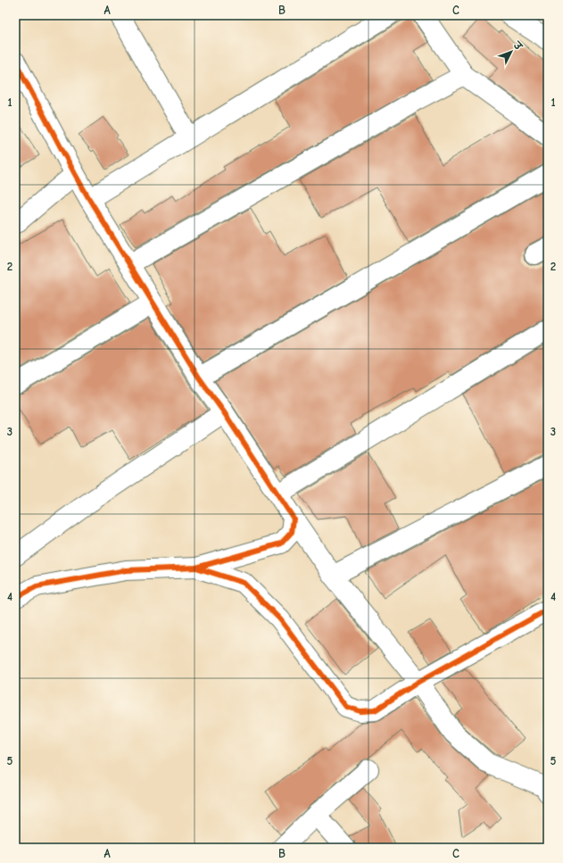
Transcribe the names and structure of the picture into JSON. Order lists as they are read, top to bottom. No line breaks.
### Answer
{"north":"top right","grid":{"columns":["A","B","C"],"rows":["1","2","3","4","5"]}}
